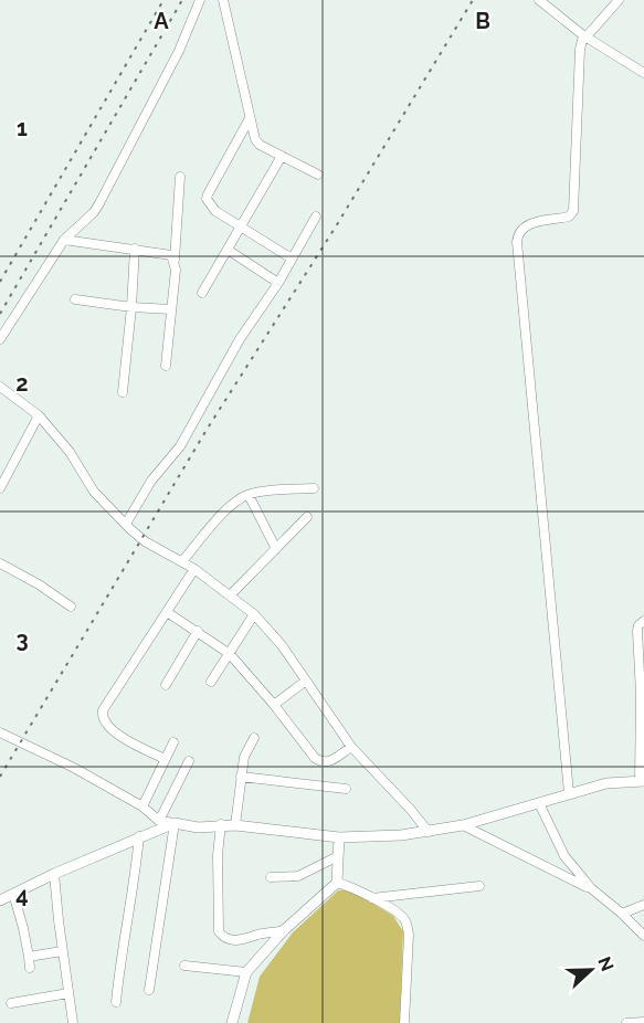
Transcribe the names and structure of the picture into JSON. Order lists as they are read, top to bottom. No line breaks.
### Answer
{"north":"right","grid":{"columns":["A","B"],"rows":["1","2","3","4"]}}
